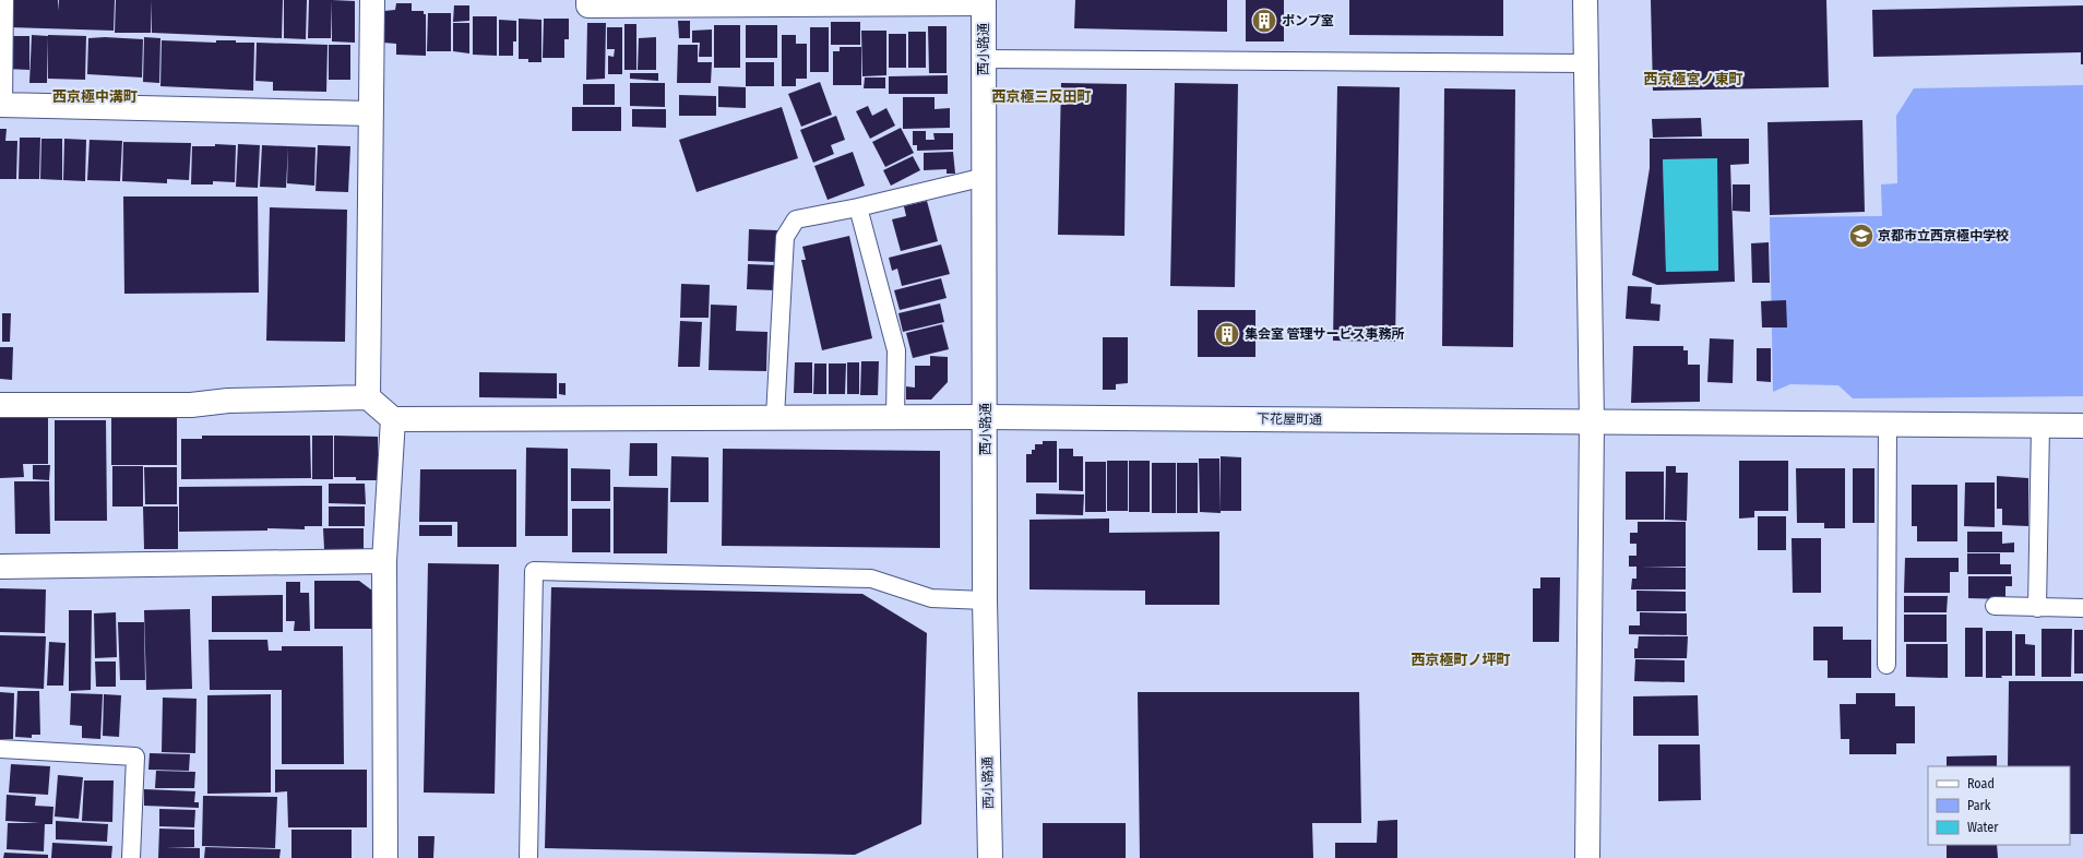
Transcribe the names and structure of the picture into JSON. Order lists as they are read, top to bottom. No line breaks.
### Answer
{"streets":{"street":["西小路通","下花屋町通"]},"crossings":[["西小路通","下花屋町通"]],"districts":["西京極宮ノ東町","西京極中溝町","西京極三反田町","西京極町ノ坪町"],"places":{"building":["ポンプ室","集会室 管理サービス事務所"],"school or university":["京都市立西京極中学校"]},"legend":["Road","Park","Water"]}
